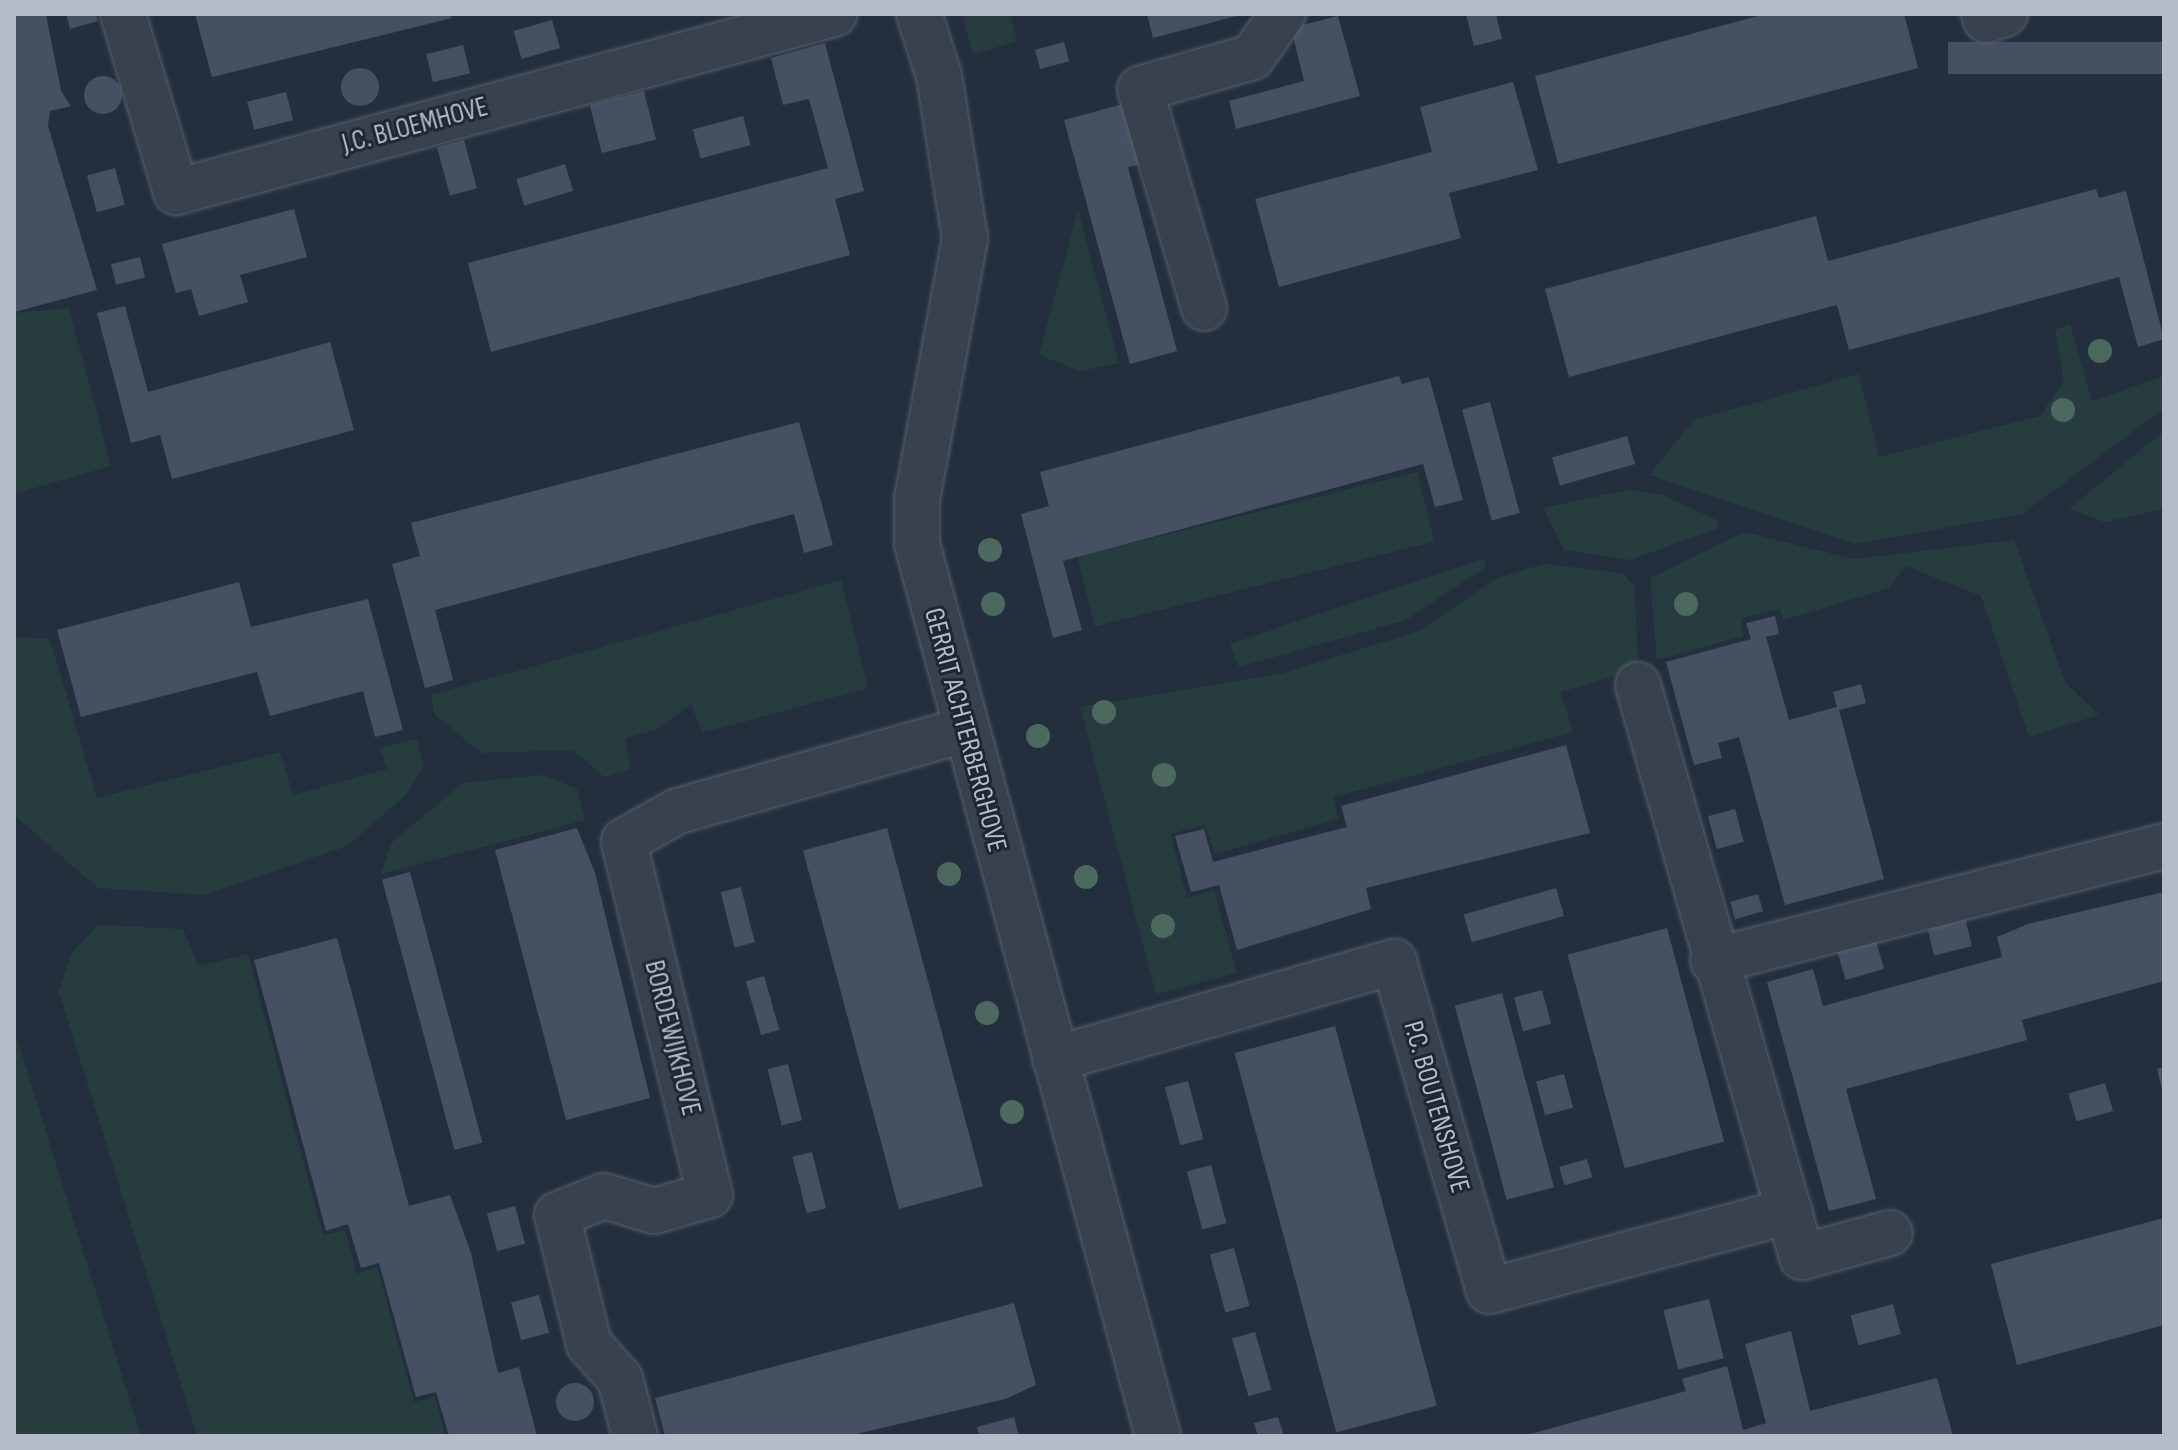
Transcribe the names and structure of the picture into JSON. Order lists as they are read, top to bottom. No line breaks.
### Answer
{"streets":{"street":["J.C. BLOEMHOVE","GERRIT ACHTERBERGHOVE","BORDEWIJKHOVE","P.C. BOUTENSHOVE"]},"crossings":[["GERRIT ACHTERBERGHOVE","BORDEWIJKHOVE"],["GERRIT ACHTERBERGHOVE","P.C. BOUTENSHOVE"]]}
